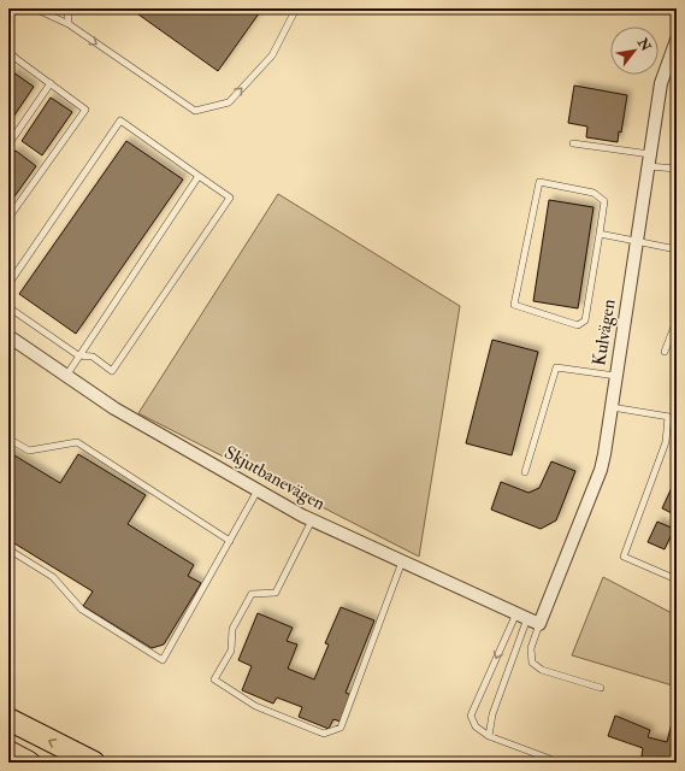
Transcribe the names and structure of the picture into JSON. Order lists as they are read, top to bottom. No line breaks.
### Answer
{"streets":{"street":["Kulvägen","Skjutbanevägen"]},"crossings":[["Kulvägen","Skjutbanevägen"]],"north":"top right"}
